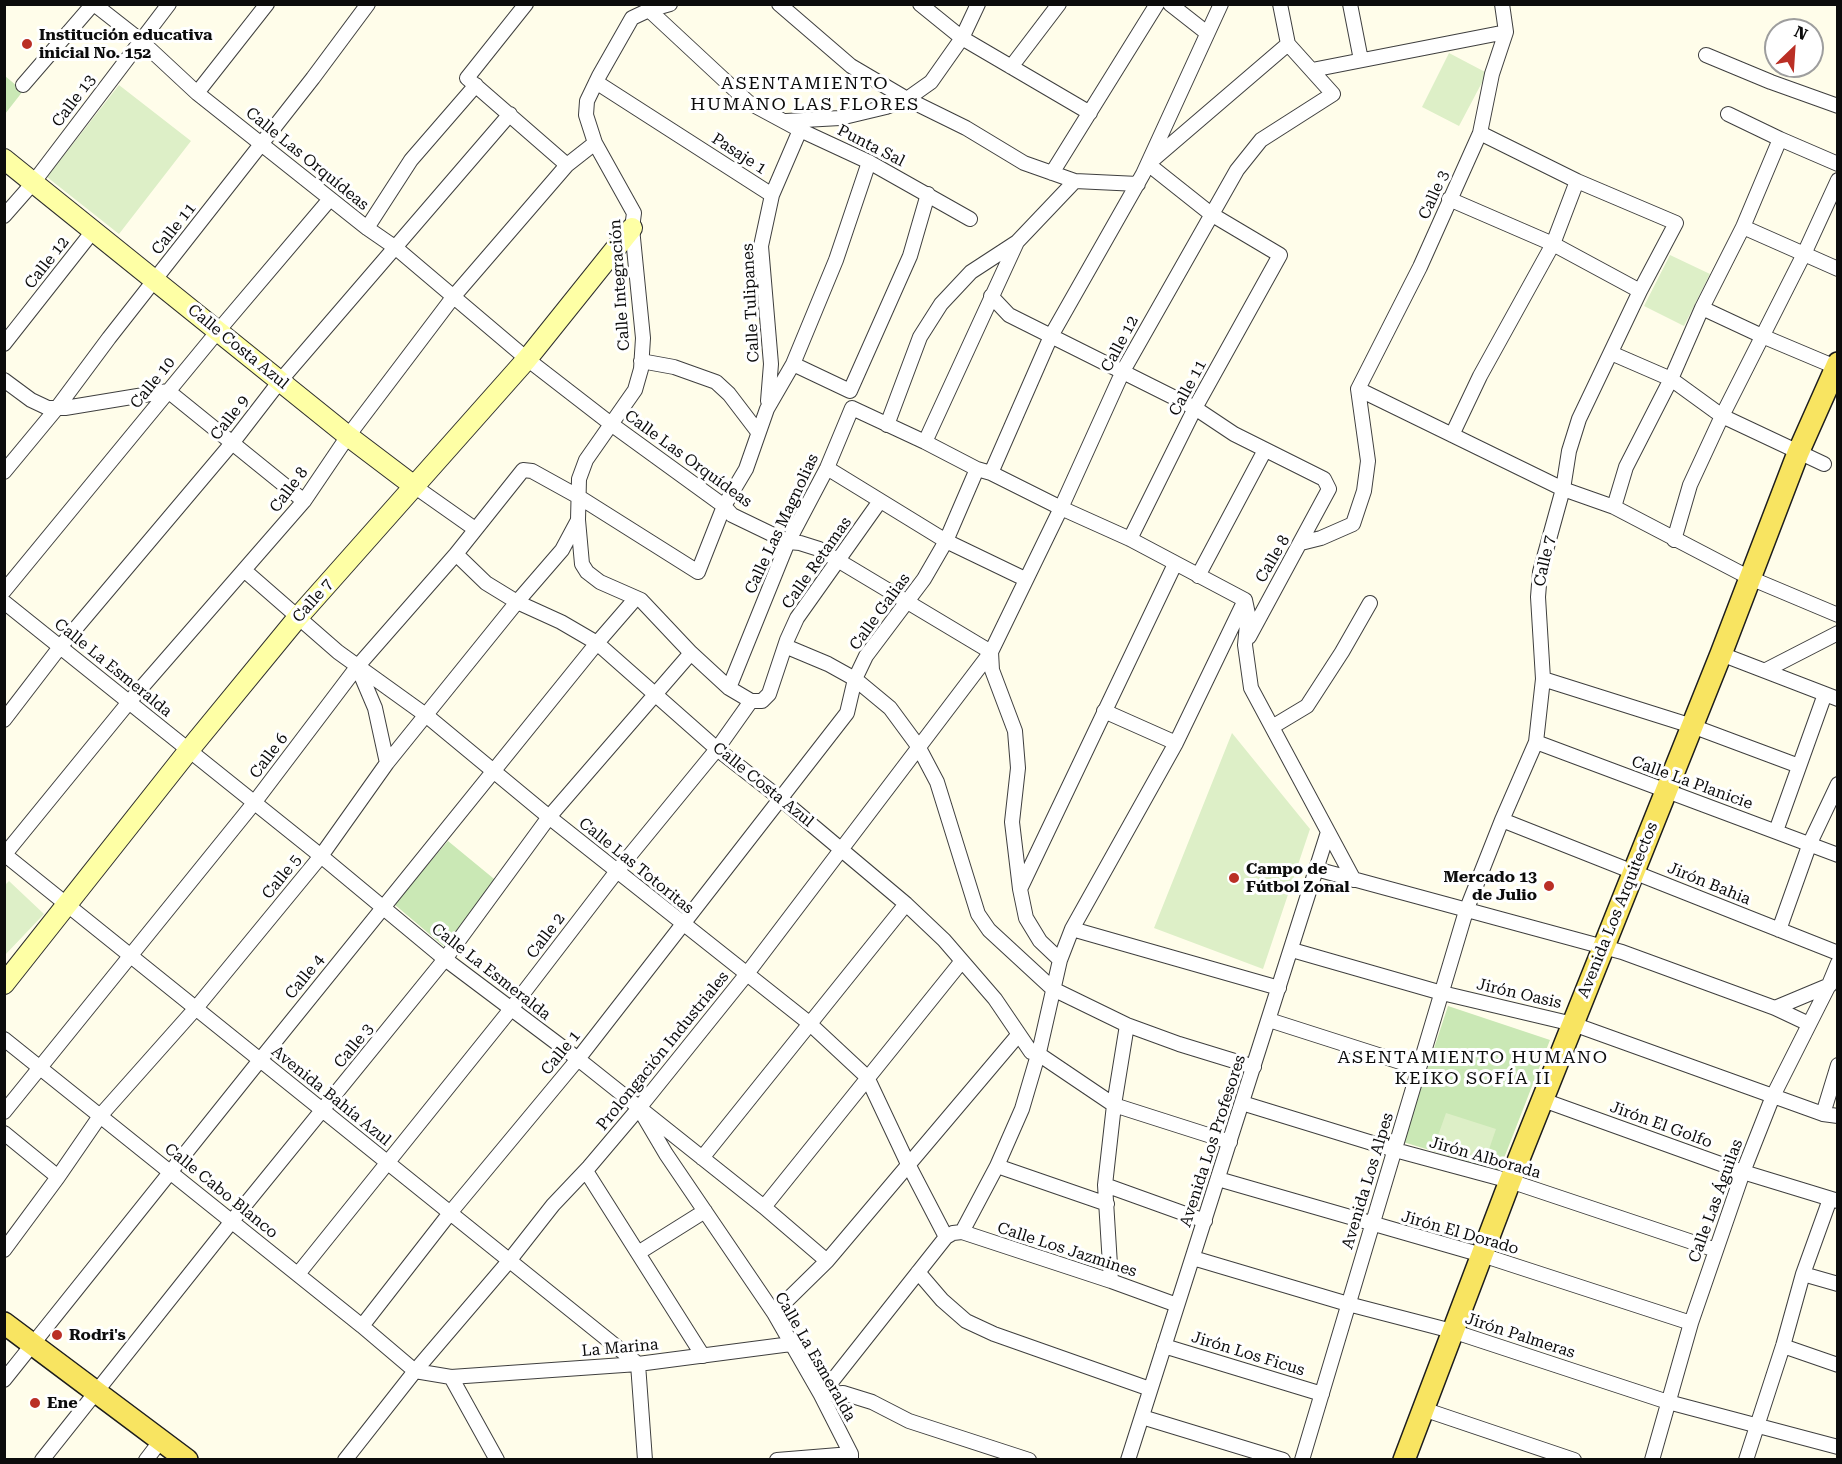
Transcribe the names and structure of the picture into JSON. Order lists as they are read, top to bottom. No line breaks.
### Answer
{"streets":{"main road":["Avenida Los Arquitectos"],"street":["Calle 13","Punta Sal","Pasaje 1","Calle Las Orquídeas","Calle 3","Calle 11","Calle 12","Calle Integración","Calle Tulipanes","Calle Costa Azul","Calle 10","Calle 9","Calle 8","Calle Las Magnolias","Calle 7","Calle Retamas","Calle Galias","Calle La Esmeralda","Calle 6","Calle La Planicie","Calle Las Totoritas","Calle 5","Jirón Bahia","Calle 2","Calle 4","Jirón Oasis","Prolongación Industriales","Calle 1","Avenida Bahía Azul","Jirón El Golfo","Avenida Los Profesores","Jirón Alborada","Avenida Los Alpes","Calle Cabo Blanco","Calle Las Águilas","Jirón El Dorado","Calle Los Jazmines","Jirón Palmeras","La Marina","Jirón Los Ficus"]},"crossings":[["Calle 13","Calle Las Orquídeas"],["Calle 13","Calle Costa Azul"],["Punta Sal","Calle Integración"],["Punta Sal","Calle Tulipanes"],["Pasaje 1","Calle Integración"],["Pasaje 1","Calle Tulipanes"],["Calle Las Orquídeas","Calle 11"],["Calle Las Orquídeas","Calle 12"],["Calle Las Orquídeas","Calle Integración"],["Calle Las Orquídeas","Calle Tulipanes"],["Calle Las Orquídeas","Calle 10"],["Calle Las Orquídeas","Calle 9"],["Calle Las Orquídeas","Calle 8"],["Calle Las Orquídeas","Calle Las Magnolias"],["Calle Las Orquídeas","Calle 7"],["Calle Las Orquídeas","Calle Retamas"],["Calle Las Orquídeas","Calle Galias"],["Calle Las Orquídeas","Prolongación Industriales"],["Calle 3","Calle Costa Azul"],["Calle 3","Calle La Esmeralda"],["Calle 3","Calle Las Totoritas"],["Calle 3","Avenida Bahía Azul"],["Calle 3","Calle Cabo Blanco"],["Calle 11","Calle 12"],["Calle 11","Calle Costa Azul"],["Calle 12","Calle Costa Azul"],["Calle 12","Prolongación Industriales"],["Calle Integración","Calle Tulipanes"],["Calle Integración","Calle 8"],["Calle Integración","Calle 7"],["Calle Integración","Calle 6"],["Calle Integración","Calle 5"],["Calle Integración","Calle 4"],["Calle Tulipanes","Calle 6"],["Calle Costa Azul","Calle 10"],["Calle Costa Azul","Calle 9"],["Calle Costa Azul","Calle 8"],["Calle Costa Azul","Calle 7"],["Calle Costa Azul","Calle Galias"],["Calle Costa Azul","Calle 6"],["Calle Costa Azul","Calle 5"],["Calle Costa Azul","Calle 2"],["Calle Costa Azul","Calle 4"],["Calle Costa Azul","Prolongación Industriales"],["Calle Costa Azul","Calle 1"],["Calle Costa Azul","Avenida Los Profesores"],["Calle 9","Calle La Esmeralda"],["Calle 8","Calle La Esmeralda"],["Calle 8","Calle Las Totoritas"],["Calle 8","Avenida Bahía Azul"],["Calle 7","Calle La Esmeralda"],["Calle 7","Calle La Planicie"],["Calle 7","Calle Las Totoritas"],["Calle 7","Jirón Bahia"],["Calle 7","Avenida Bahía Azul"],["Calle 7","Avenida Los Alpes"],["Calle Retamas","Calle 2"],["Calle Galias","Calle 1"],["Calle La Esmeralda","Calle 6"],["Calle La Esmeralda","Calle 5"],["Calle La Esmeralda","Calle 2"],["Calle La Esmeralda","Calle 4"],["Calle La Esmeralda","Prolongación Industriales"],["Calle La Esmeralda","Calle 1"],["Calle La Esmeralda","La Marina"],["Calle 6","Calle Las Totoritas"],["Calle 6","Avenida Bahía Azul"],["Calle 6","Calle Cabo Blanco"],["Calle La Planicie","Avenida Los Arquitectos"],["Calle Las Totoritas","Calle 5"],["Calle Las Totoritas","Calle 2"],["Calle Las Totoritas","Calle 4"],["Calle Las Totoritas","Prolongación Industriales"],["Calle Las Totoritas","Calle 1"],["Calle 5","Avenida Bahía Azul"],["Calle 5","Calle Cabo Blanco"],["Jirón Bahia","Avenida Los Arquitectos"],["Avenida Los Arquitectos","Jirón Oasis"],["Avenida Los Arquitectos","Jirón El Golfo"],["Avenida Los Arquitectos","Jirón Alborada"],["Avenida Los Arquitectos","Jirón El Dorado"],["Avenida Los Arquitectos","Jirón Palmeras"],["Calle 2","Avenida Bahía Azul"],["Calle 2","Calle Cabo Blanco"],["Calle 4","Avenida Bahía Azul"],["Calle 4","Calle Cabo Blanco"],["Jirón Oasis","Avenida Los Profesores"],["Jirón Oasis","Avenida Los Alpes"],["Jirón Oasis","Calle Las Águilas"],["Prolongación Industriales","Avenida Bahía Azul"],["Prolongación Industriales","Calle Cabo Blanco"],["Prolongación Industriales","La Marina"],["Calle 1","Avenida Bahía Azul"],["Calle 1","Calle Cabo Blanco"],["Avenida Bahía Azul","La Marina"],["Jirón El Golfo","Calle Las Águilas"],["Avenida Los Profesores","Jirón Alborada"],["Avenida Los Profesores","Jirón El Dorado"],["Avenida Los Profesores","Calle Los Jazmines"],["Avenida Los Profesores","Jirón Palmeras"],["Avenida Los Profesores","Jirón Los Ficus"],["Jirón Alborada","Avenida Los Alpes"],["Jirón Alborada","Calle Las Águilas"],["Avenida Los Alpes","Jirón El Dorado"],["Avenida Los Alpes","Jirón Palmeras"],["Avenida Los Alpes","Jirón Los Ficus"],["Calle Cabo Blanco","La Marina"],["Calle Las Águilas","Jirón El Dorado"],["Calle Las Águilas","Jirón Palmeras"]],"districts":["ASENTAMIENTO HUMANO LAS FLORES","ASENTAMIENTO HUMANO KEIKO SOFÍA II"],"places":["Institución educativa inicial No. 152","Campo de Fútbol Zonal","Mercado 13 de Julio","Rodri's","Ene"],"north":"top right"}
